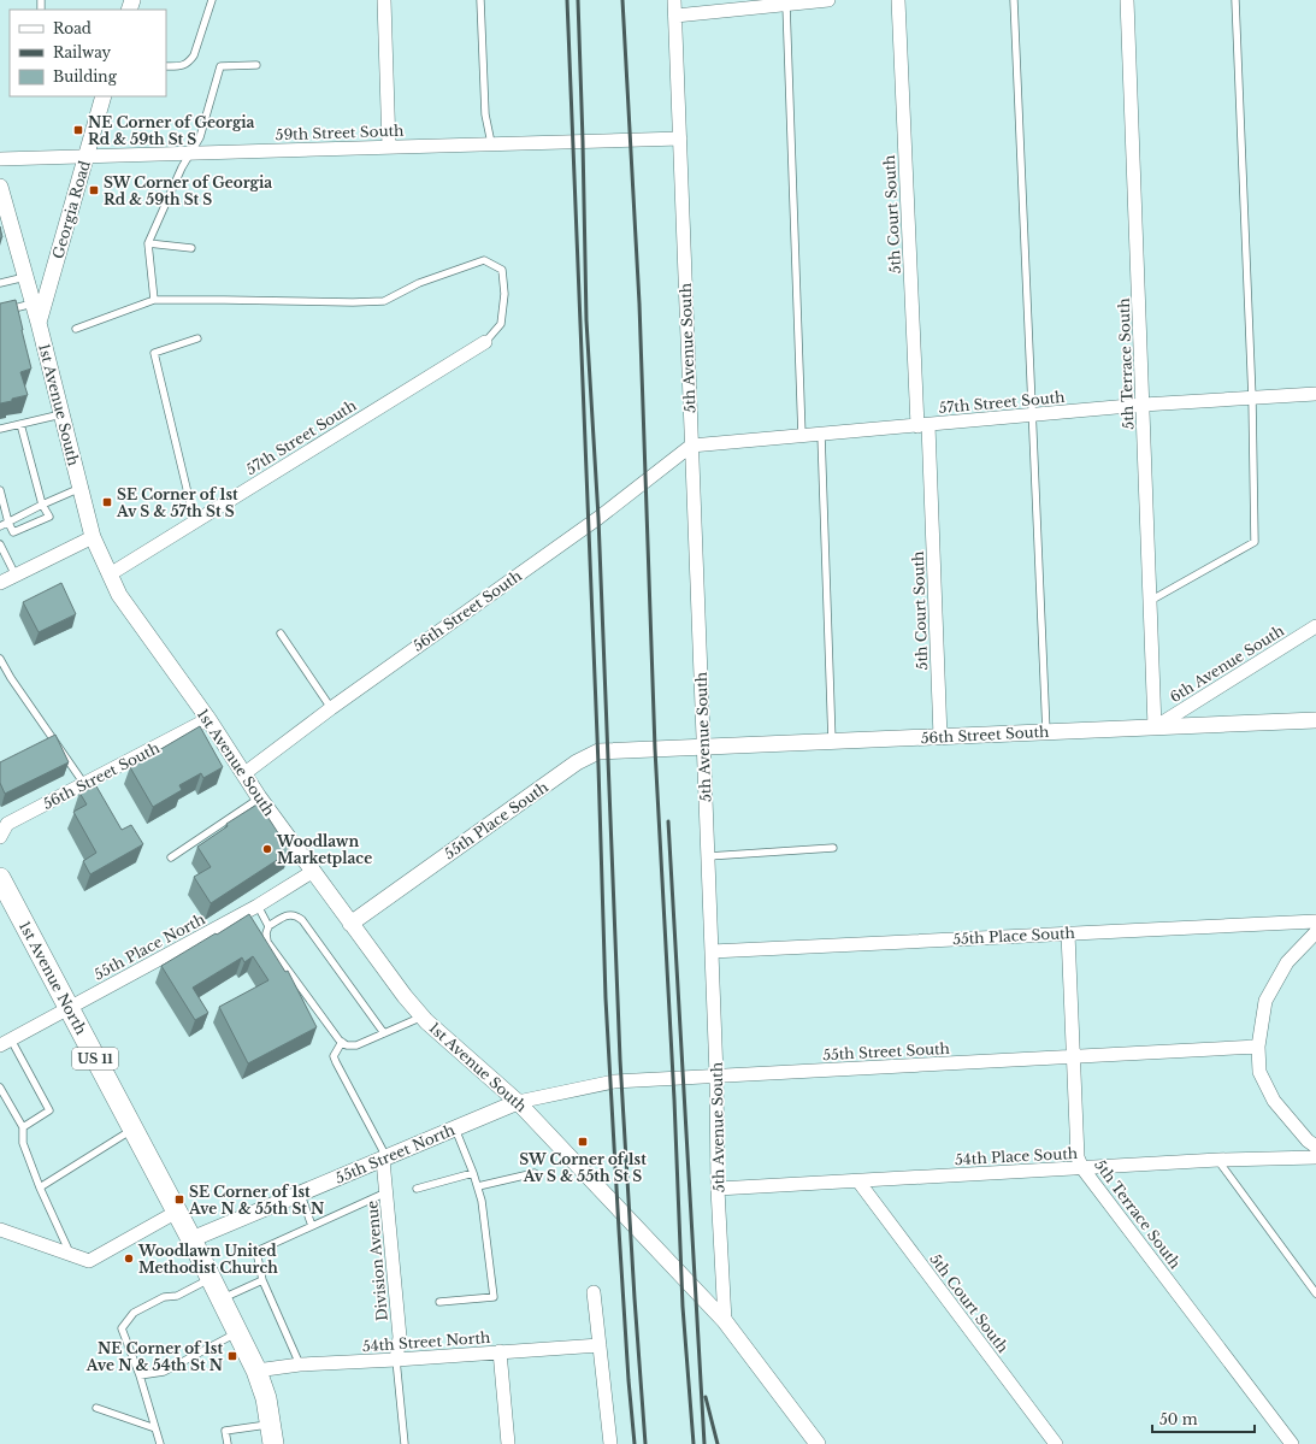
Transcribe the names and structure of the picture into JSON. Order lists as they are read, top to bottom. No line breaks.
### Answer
{"streets":{"main road":["1st Avenue North","US 11"],"street":["59th Street South","Georgia Road","5th Court South","5th Avenue South","5th Terrace South","57th Street South","1st Avenue South","56th Street South","6th Avenue South","55th Place South","55th Place North","55th Street South","55th Street North","54th Place South","Division Avenue","54th Street North"]},"crossings":[["59th Street South","Georgia Road"],["59th Street South","5th Avenue South"],["Georgia Road","1st Avenue South"],["5th Court South","57th Street South"],["5th Court South","56th Street South"],["5th Court South","54th Place South"],["5th Avenue South","57th Street South"],["5th Avenue South","1st Avenue South"],["5th Avenue South","56th Street South"],["5th Avenue South","55th Place South"],["5th Avenue South","55th Street South"],["5th Avenue South","54th Place South"],["5th Terrace South","57th Street South"],["5th Terrace South","56th Street South"],["5th Terrace South","6th Avenue South"],["5th Terrace South","55th Place South"],["5th Terrace South","55th Street South"],["5th Terrace South","54th Place South"],["57th Street South","1st Avenue South"],["57th Street South","56th Street South"],["1st Avenue South","56th Street South"],["1st Avenue South","55th Place South"],["1st Avenue South","55th Place North"],["1st Avenue South","55th Street South"],["1st Avenue South","55th Street North"],["56th Street South","6th Avenue South"],["56th Street South","55th Place South"],["55th Place North","1st Avenue North"],["1st Avenue North","55th Street North"],["1st Avenue North","54th Street North"],["55th Street South","55th Street North"],["55th Street North","Division Avenue"],["Division Avenue","54th Street North"]],"places":{"transit":["NE Corner of Georgia Rd & 59th St S","SW Corner of Georgia Rd & 59th St S","SE Corner of 1st Av S & 57th St S","SW Corner of 1st Av S & 55th St S","SE Corner of 1st Ave N & 55th St N","NE Corner of 1st Ave N & 54th St N"],"other":["Woodlawn Marketplace","Woodlawn United Methodist Church"]},"legend":["Road","Railway","Building"],"scale_bar":"50 m"}
